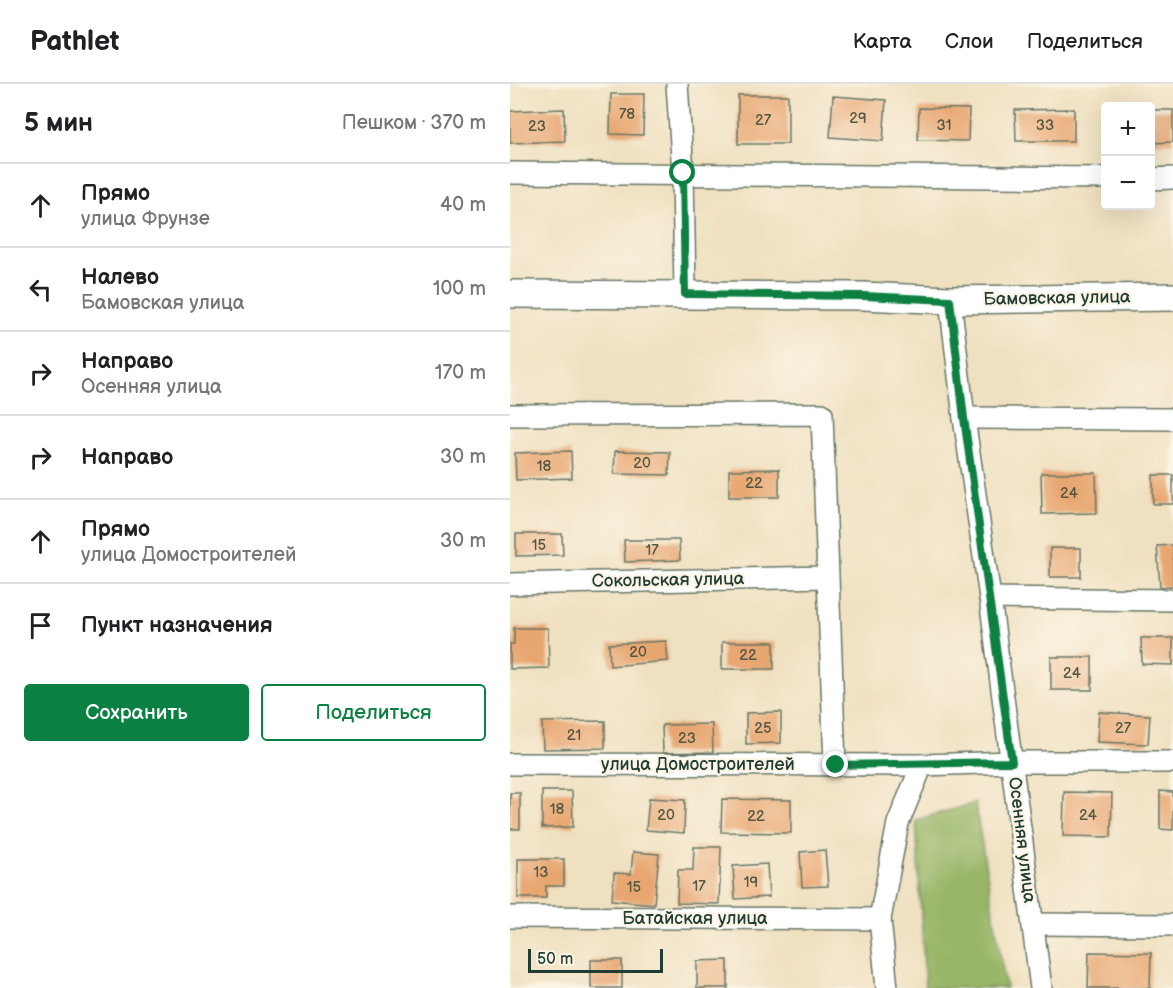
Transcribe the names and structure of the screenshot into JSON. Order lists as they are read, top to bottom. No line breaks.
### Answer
{"streets":{"main road":["Бамовская улица"],"street":["Сокольская улица","улица Домостроителей","Осенняя улица","Батайская улица"]},"crossings":[["Бамовская улица","Осенняя улица"],["улица Домостроителей","Осенняя улица"]],"house_numbers":["78","29","27","31","33","23","20","18","22","24","15","17","20","22","24","25","27","21","23","18","20","24","22","13","19","17","15"],"scale_bar":"50 m","page":{"header":"Pathlet","nav":["Карта","Слои","Поделиться"],"heading":["5 мин","Пешком · 370 m"],"map_buttons":["+","−"],"list":[["Прямо","улица Фрунзе","40 m"],["Налево","Бамовская улица","100 m"],["Направо","Осенняя улица","170 m"],["Направо","30 m"],["Прямо","улица Домостроителей","30 m"],"Пункт назначения"],"buttons":["Сохранить","Поделиться"],"scale":"50 m"}}
